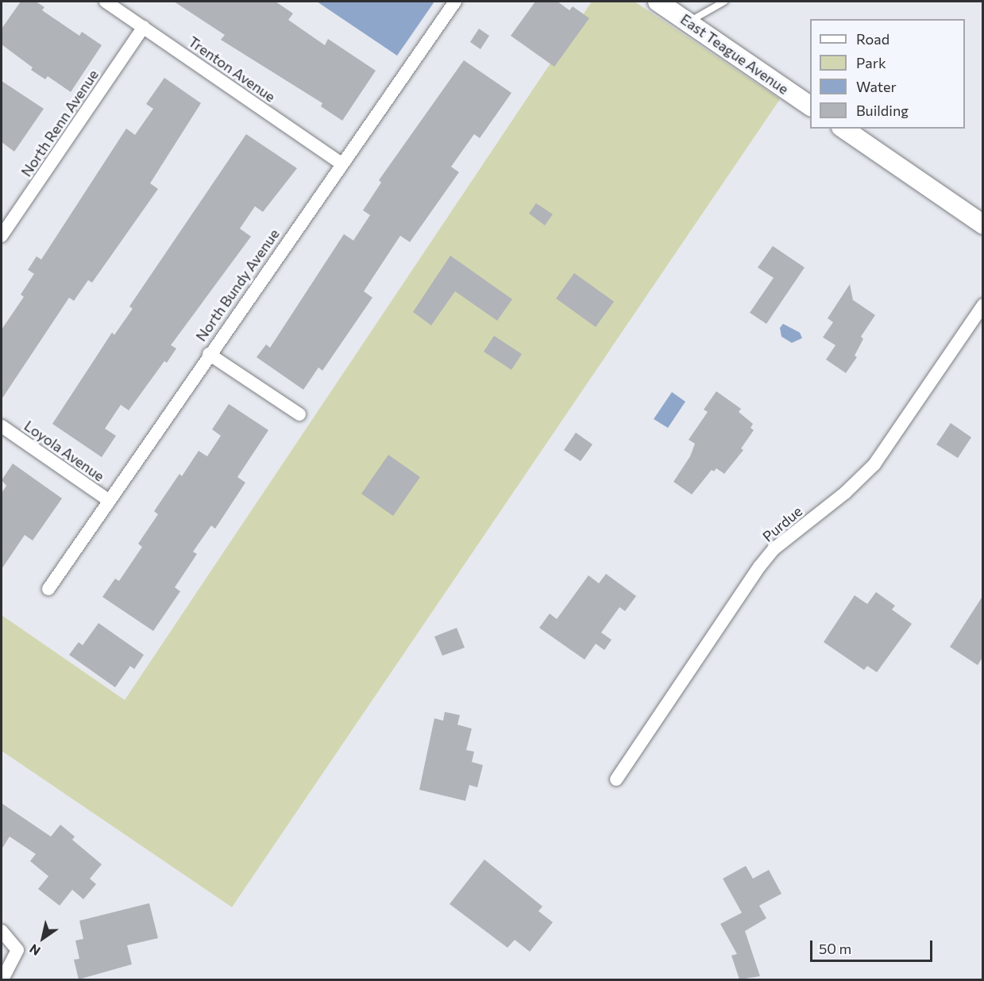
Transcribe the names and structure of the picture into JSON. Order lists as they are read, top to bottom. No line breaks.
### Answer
{"streets":{"street":["East Teague Avenue","Trenton Avenue","North Renn Avenue","North Bundy Avenue","Loyola Avenue","Purdue"]},"crossings":[["Trenton Avenue","North Renn Avenue"],["Trenton Avenue","North Bundy Avenue"],["North Bundy Avenue","Loyola Avenue"]],"legend":["Road","Park","Water","Building"],"scale_bar":"50 m","north":"bottom left"}
